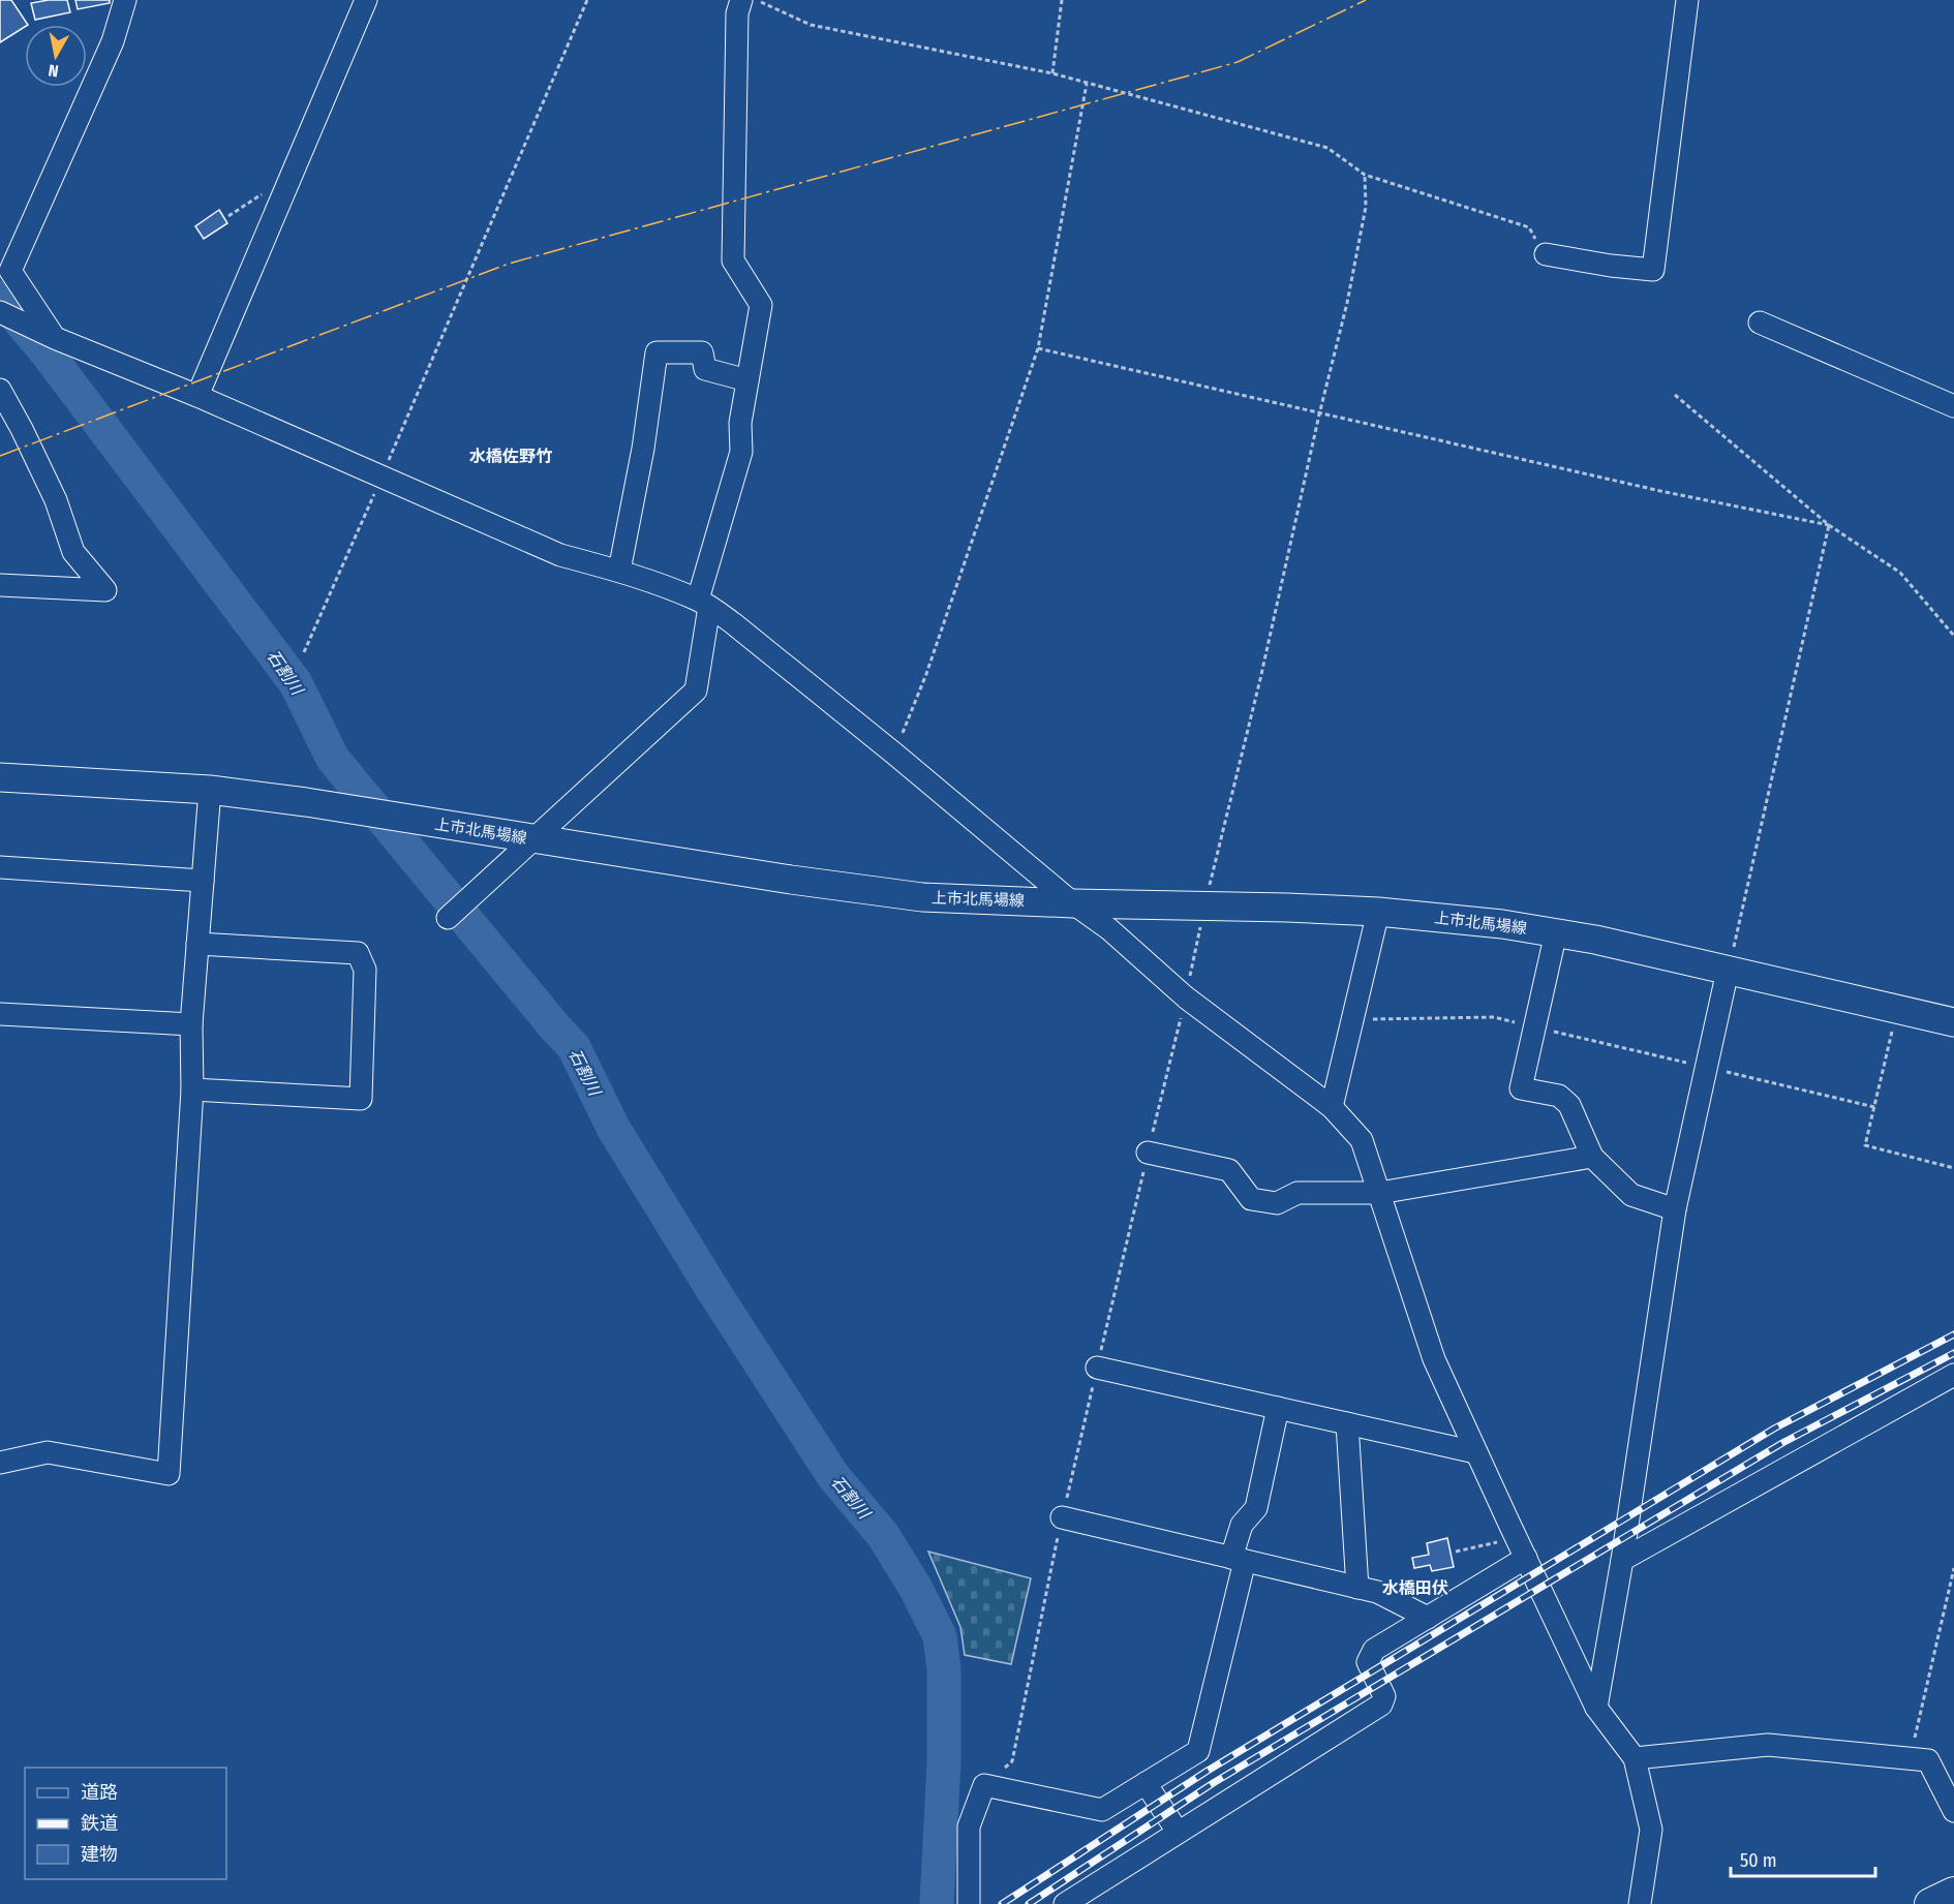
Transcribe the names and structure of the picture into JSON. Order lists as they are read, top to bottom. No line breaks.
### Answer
{"streets":{"main road":["上市北馬場線"]},"districts":["水橋佐野竹","水橋田伏"],"water":["石割川"],"legend":["道路","鉄道","建物"],"scale_bar":"50 m","north":"bottom"}
